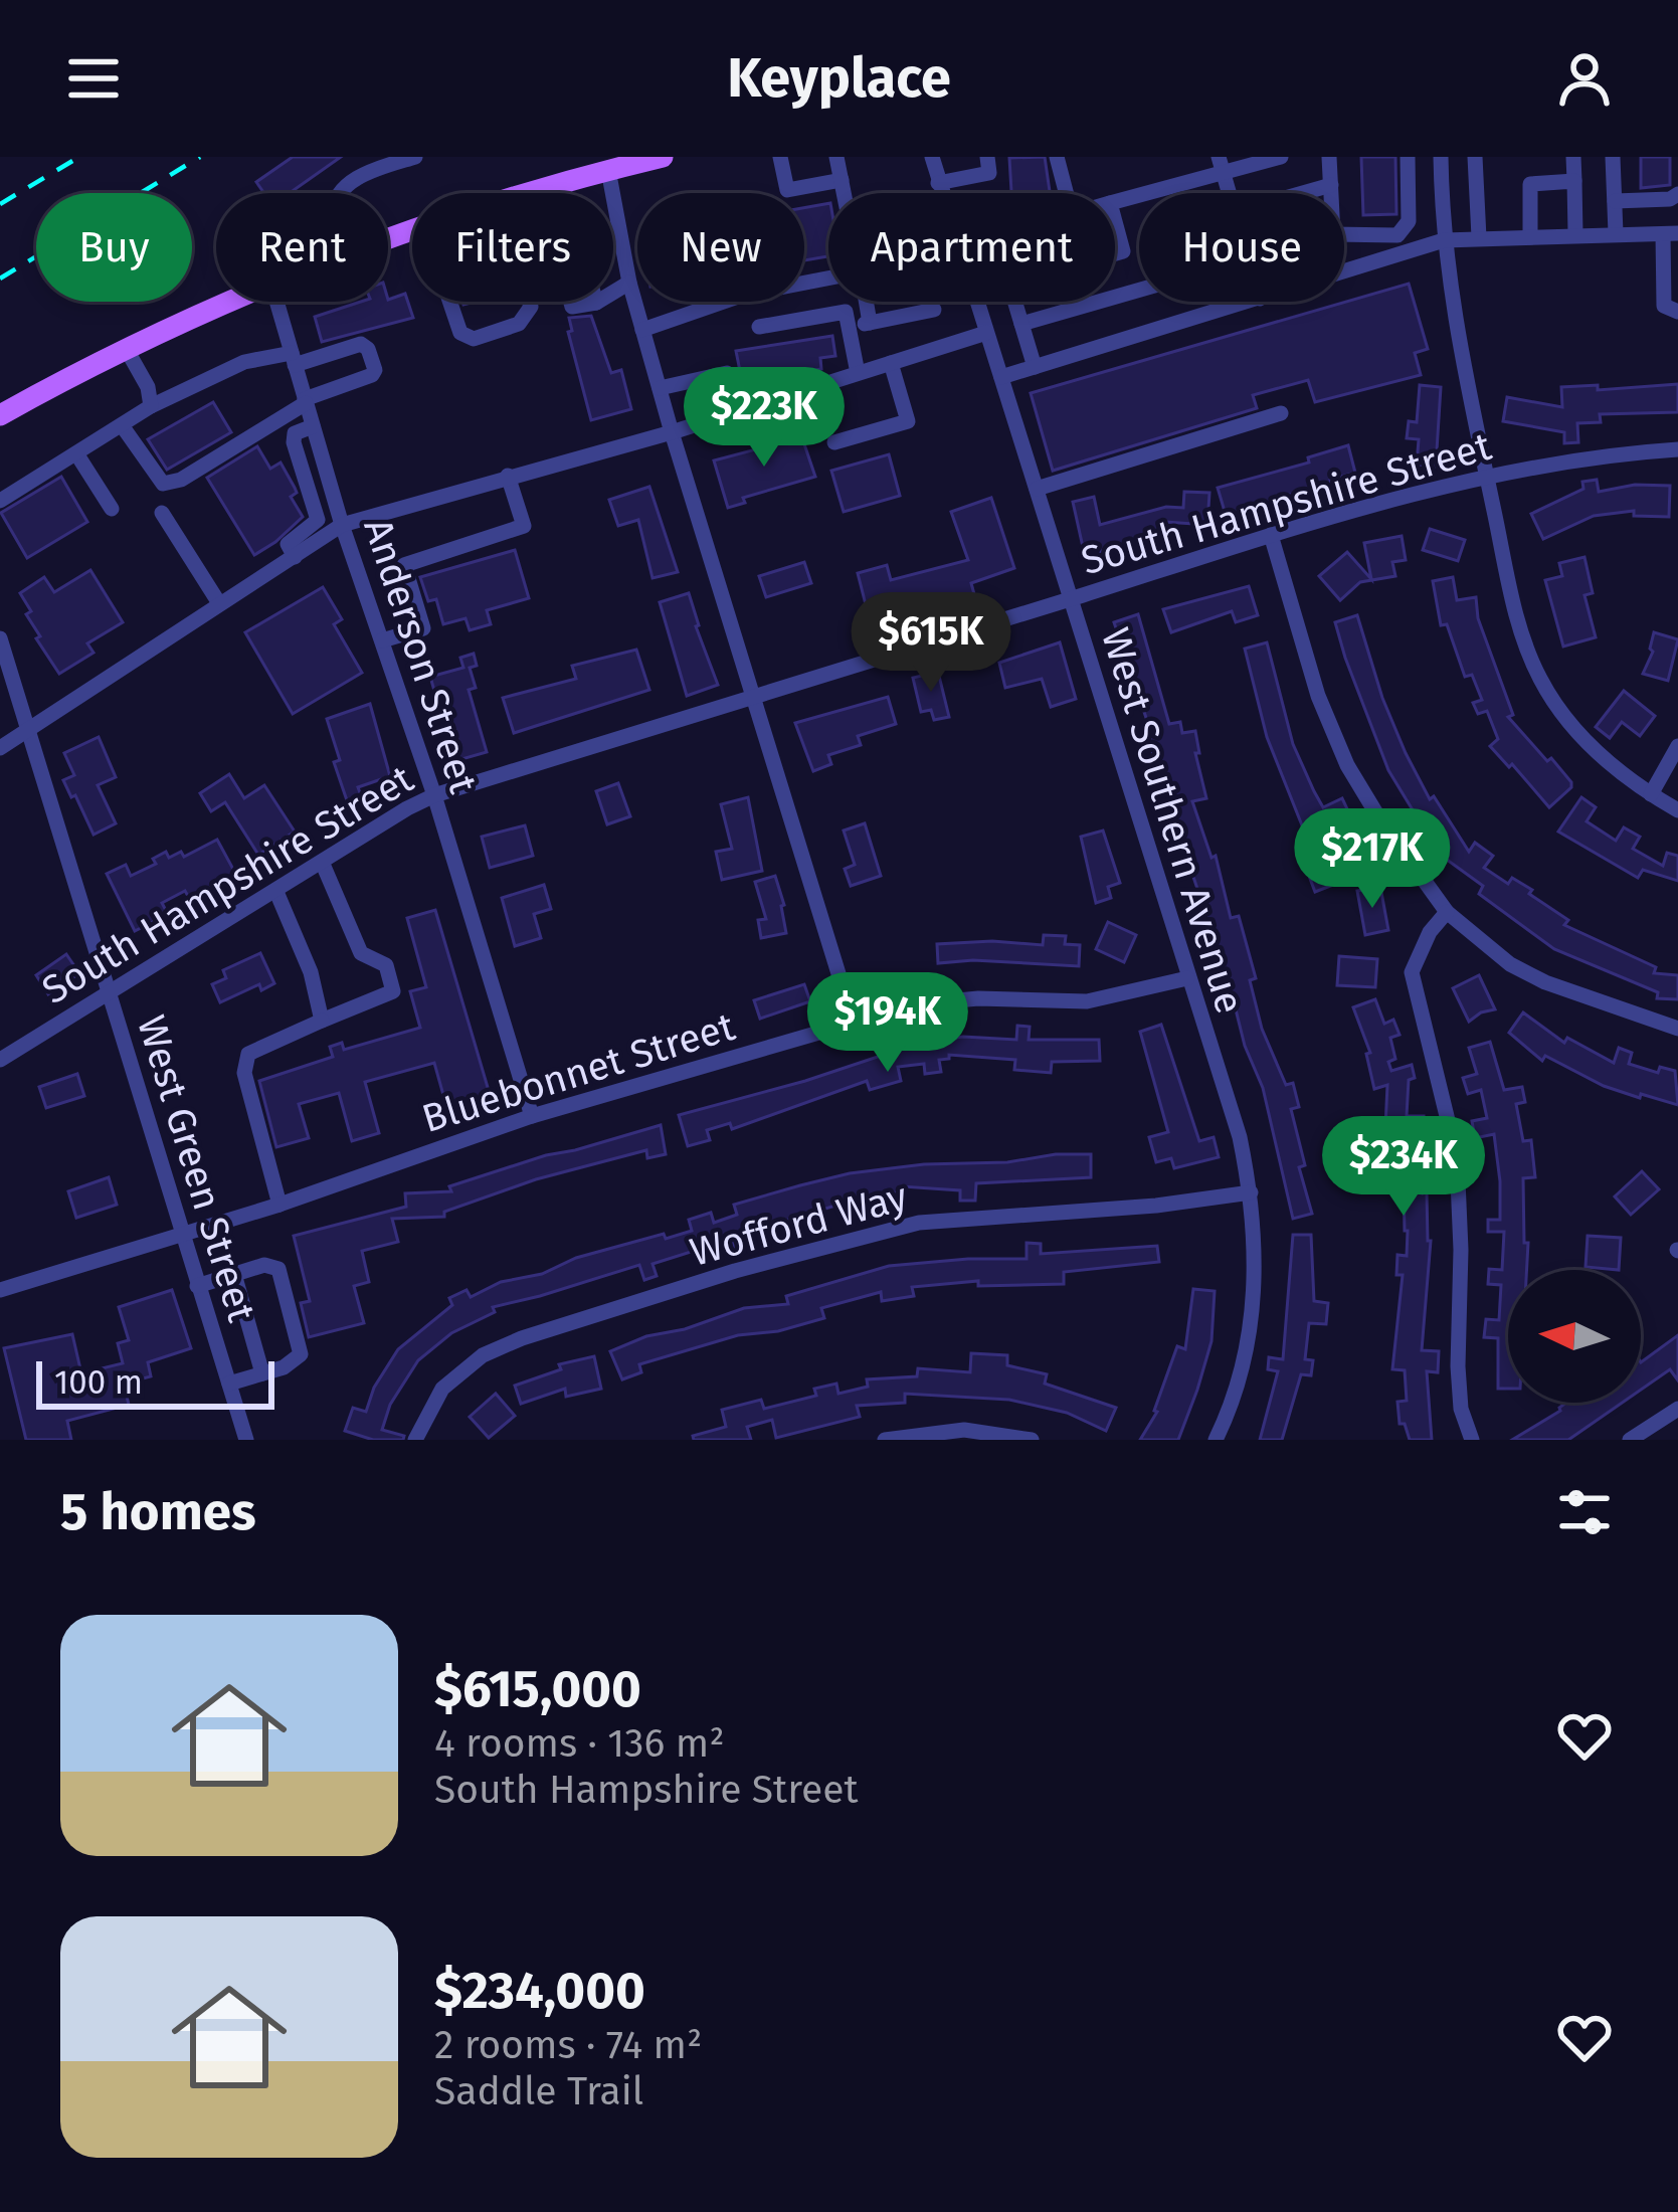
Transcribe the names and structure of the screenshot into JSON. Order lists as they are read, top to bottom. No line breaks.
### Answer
{"streets":{"street":["South Hampshire Street","Anderson Street","West Southern Avenue","Bluebonnet Street","West Green Street","Wofford Way"]},"crossings":[["South Hampshire Street","Anderson Street"],["South Hampshire Street","West Southern Avenue"],["South Hampshire Street","West Green Street"],["Anderson Street","Bluebonnet Street"],["West Southern Avenue","Bluebonnet Street"],["West Southern Avenue","Wofford Way"],["Bluebonnet Street","West Green Street"]],"scale_bar":"100 m","north":"left","page":{"header":"Keyplace","chip":["Buy","Rent","Filters","New","Apartment","House"],"price":["$223K","$615K","$217K","$194K","$234K"],"scale":"100 m","heading":"5 homes","list":[{"name":"$615,000","note":"4 rooms · 136 m² · South Hampshire Street"},{"name":"$234,000","note":"2 rooms · 74 m² · Saddle Trail"}]}}
